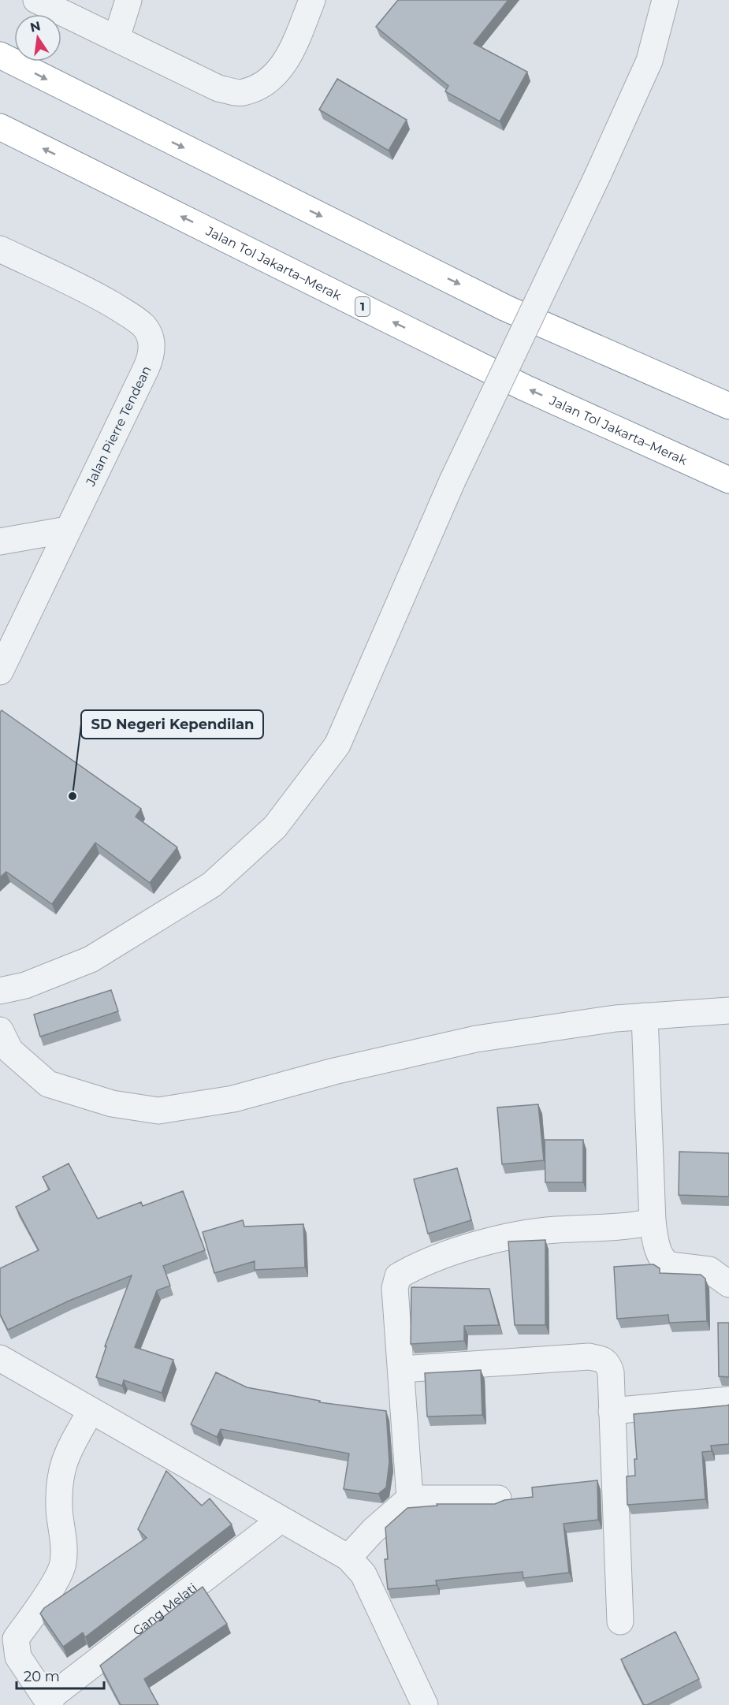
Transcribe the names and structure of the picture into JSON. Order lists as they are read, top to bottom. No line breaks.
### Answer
{"streets":{"highway":["Jalan Tol Jakarta–Merak","1"],"street":["Jalan Pierre Tendean","Gang Melati"]},"places":["SD Negeri Kependilan"],"scale_bar":"20 m","north":"top"}
